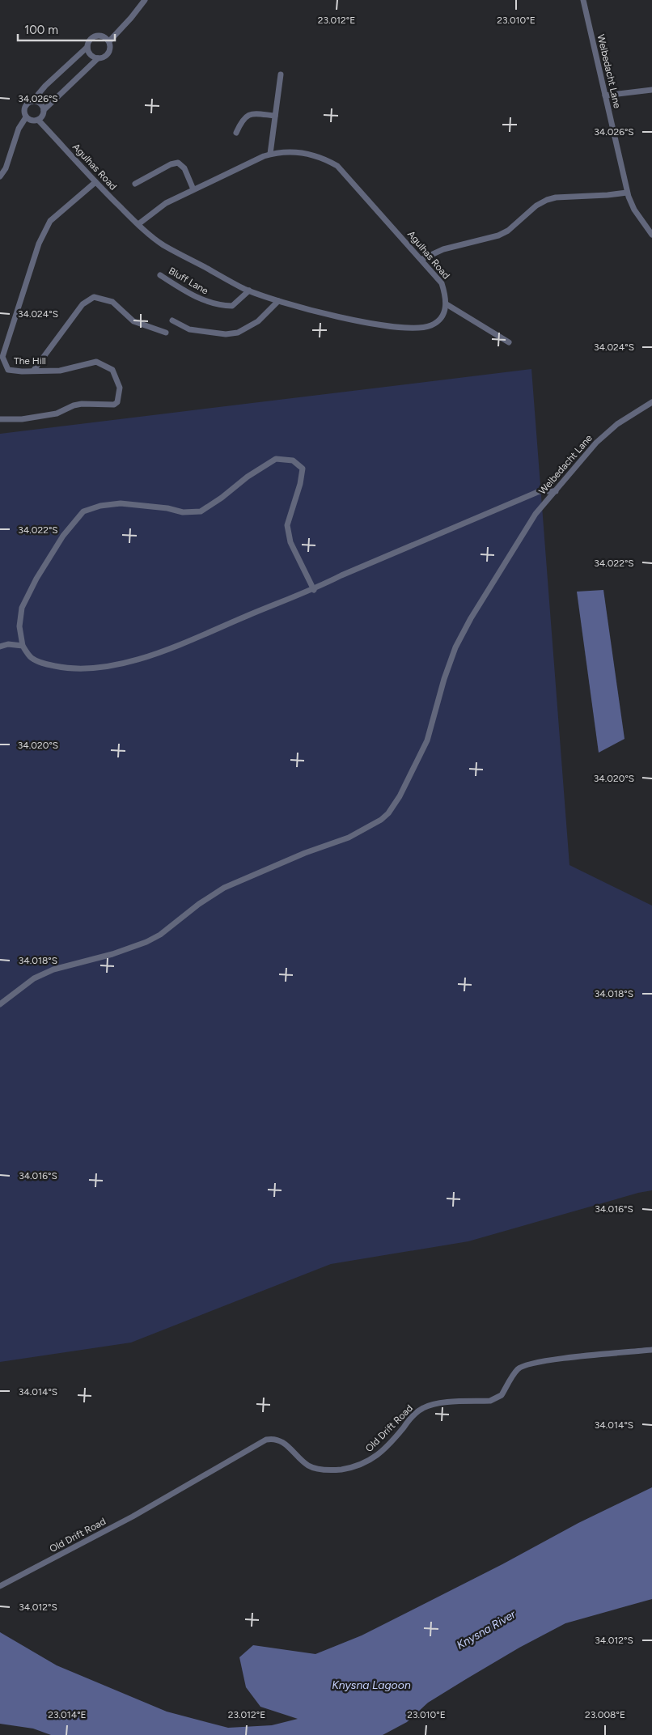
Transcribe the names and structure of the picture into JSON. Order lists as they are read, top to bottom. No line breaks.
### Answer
{"streets":{"street":["Welbedacht Lane","Agulhas Road","Bluff Lane","The Hill","Old Drift Road"]},"crossings":[["Agulhas Road","Bluff Lane"],["Agulhas Road","The Hill"]],"water":["Knysna River","Knysna Lagoon"],"scale_bar":"100 m","coordinates":["23.012°E","23.010°E","34.026°S","34.024°S","34.022°S","34.020°S","34.018°S","34.016°S","34.014°S","34.012°S","23.014°E","23.008°E"]}
